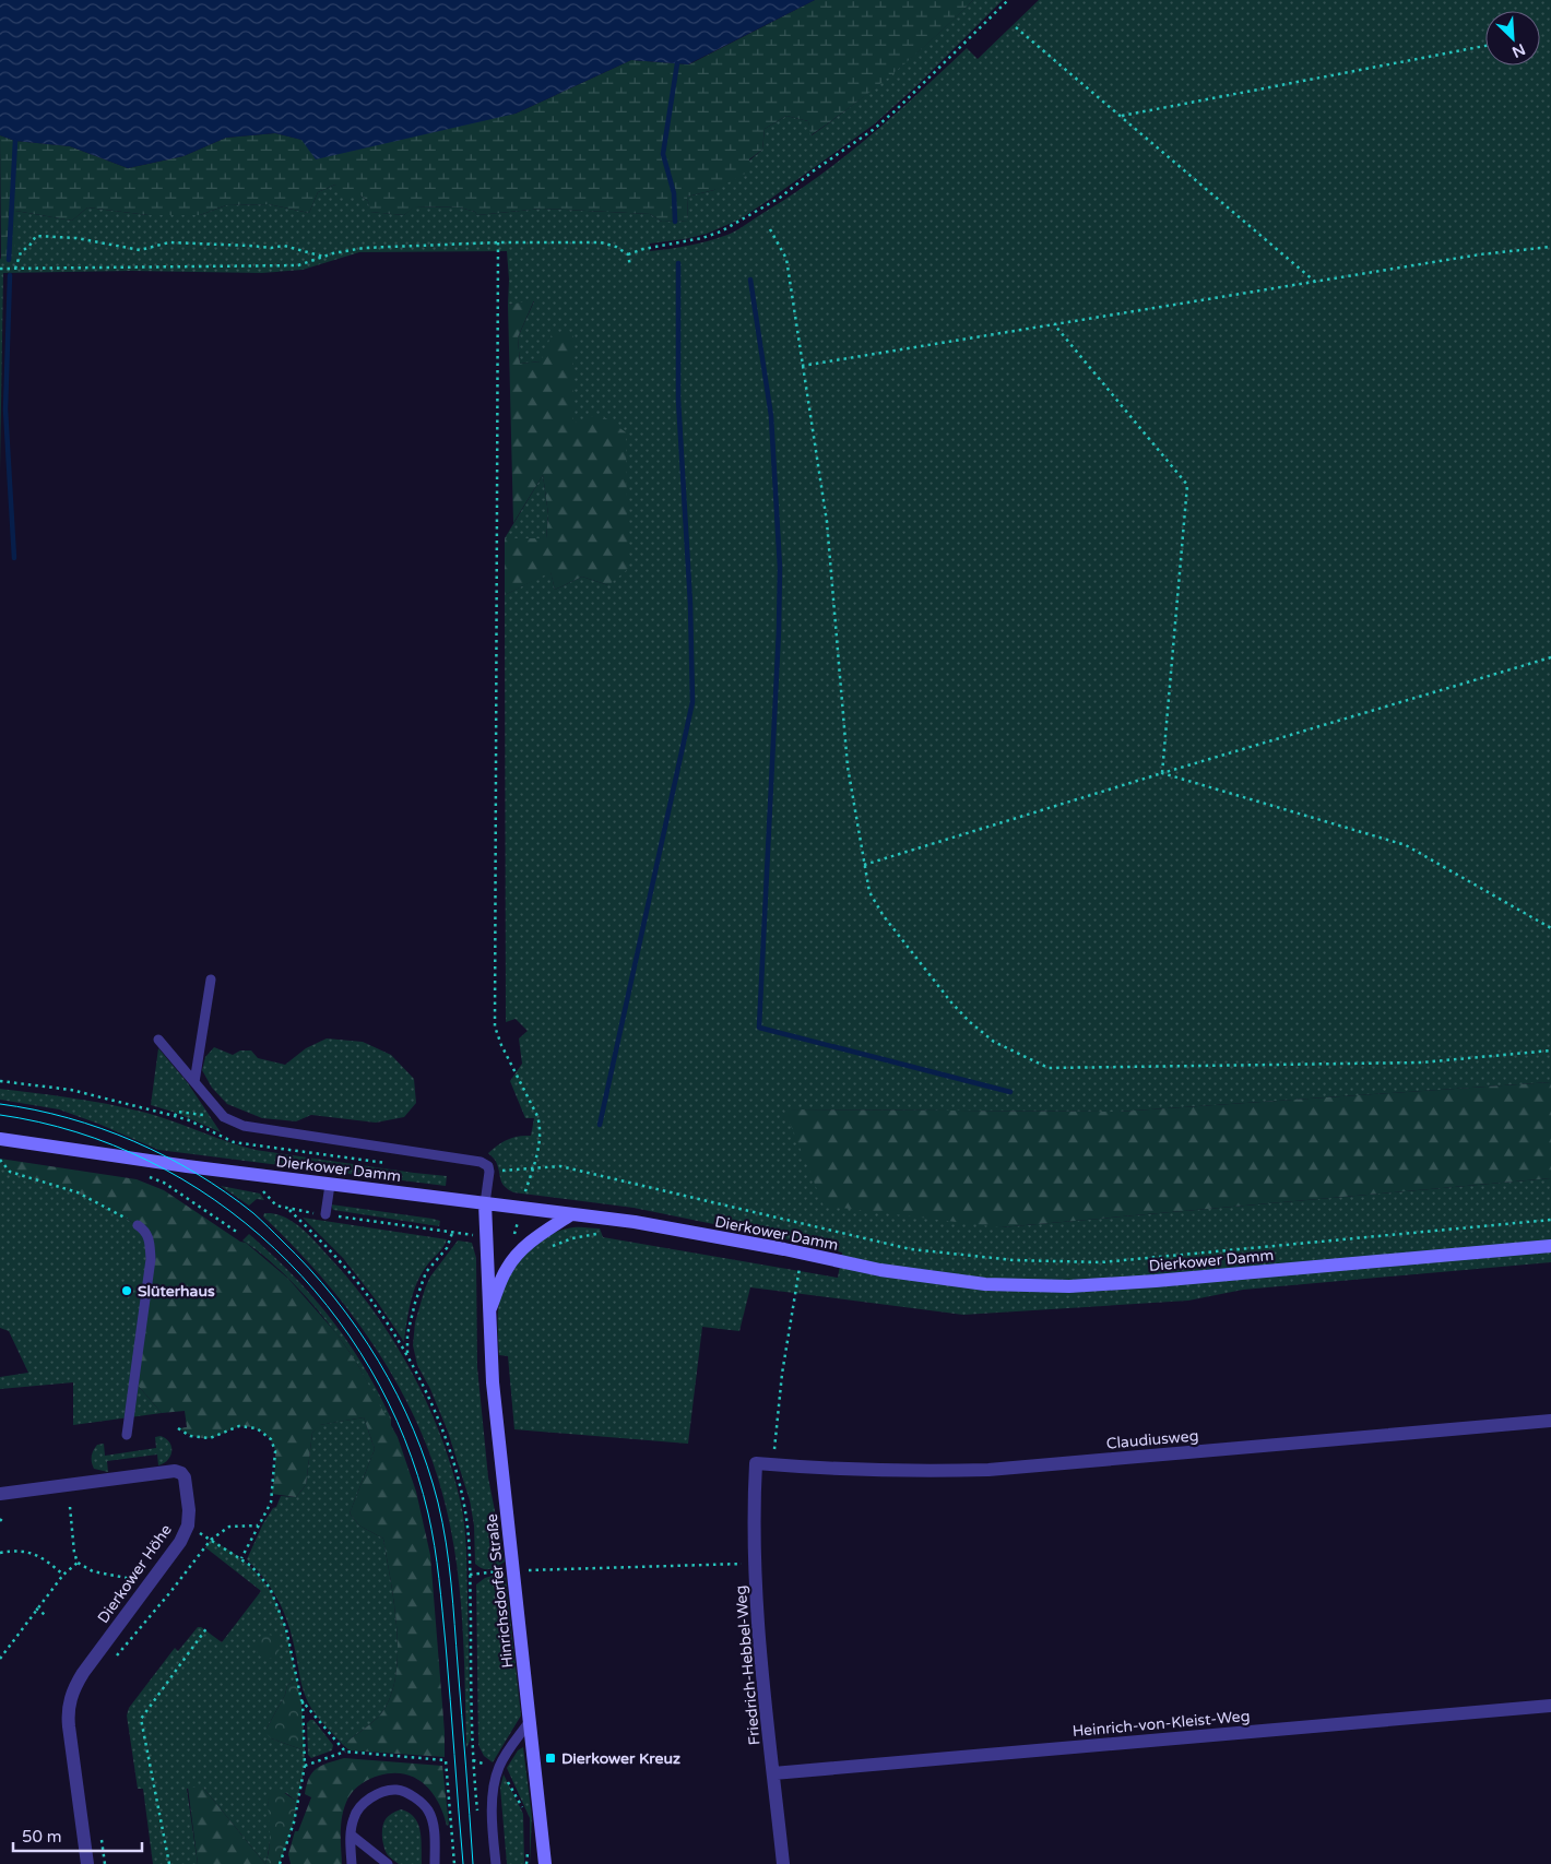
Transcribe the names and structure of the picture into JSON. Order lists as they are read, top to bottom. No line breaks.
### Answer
{"streets":{"street":["Dierkower Damm","Claudiusweg","Dierkower Höhe","Hinrichsdorfer Straße","Friedrich-Hebbel-Weg","Heinrich-von-Kleist-Weg"]},"crossings":[["Dierkower Damm","Hinrichsdorfer Straße"],["Claudiusweg","Friedrich-Hebbel-Weg"],["Friedrich-Hebbel-Weg","Heinrich-von-Kleist-Weg"]],"places":{"other":["Slüterhaus"],"transit":["Dierkower Kreuz"]},"scale_bar":"50 m","north":"bottom right"}
